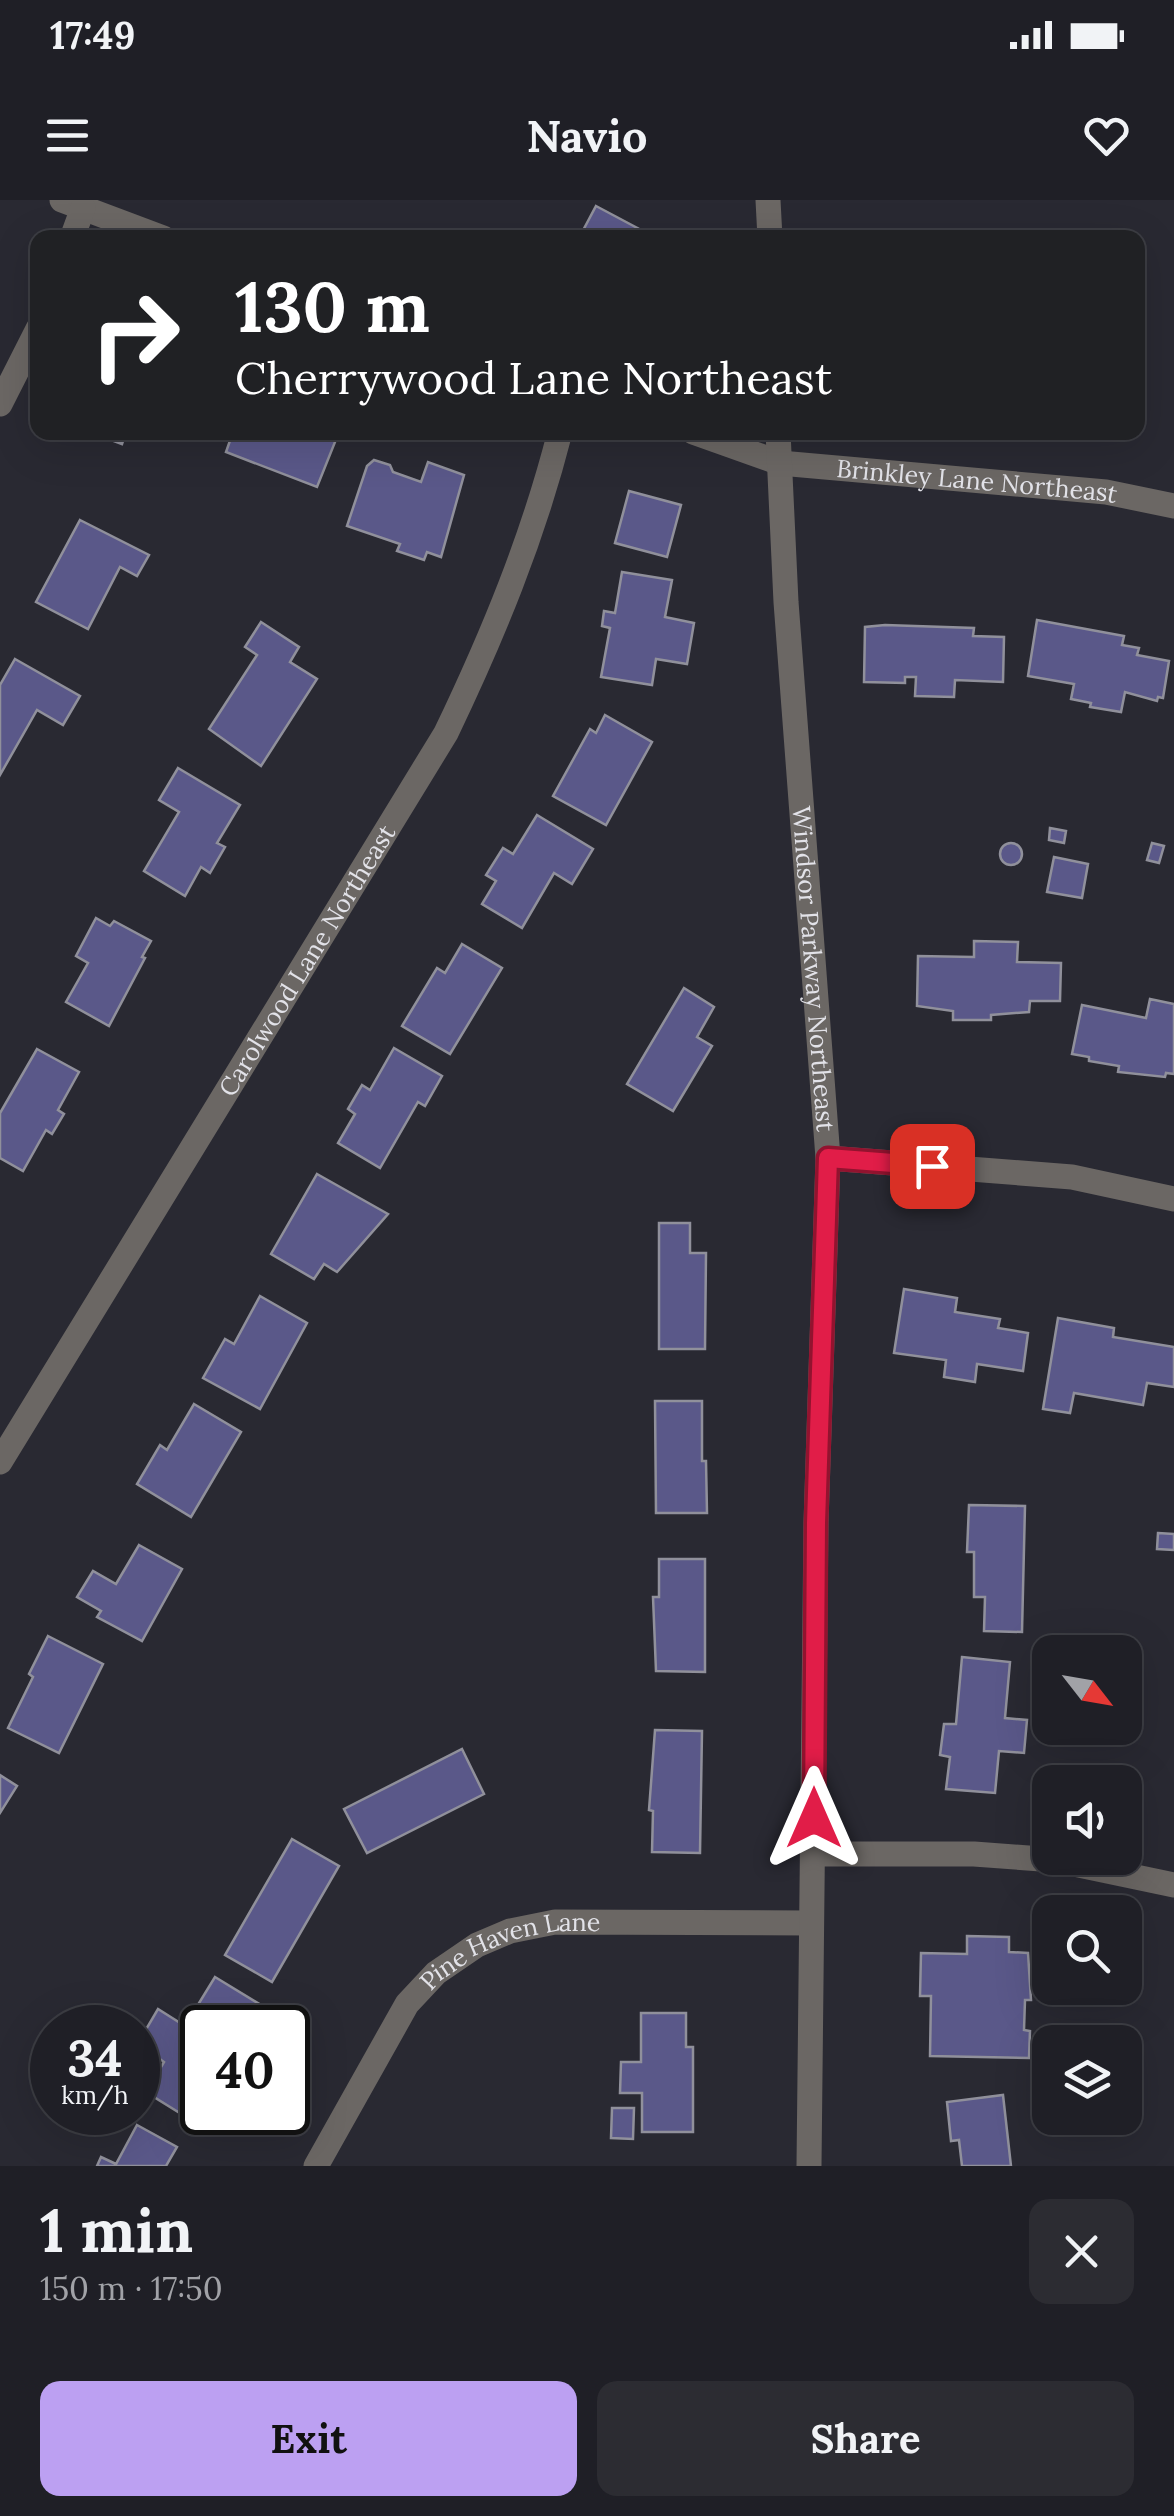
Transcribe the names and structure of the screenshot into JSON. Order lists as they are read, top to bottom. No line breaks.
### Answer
{"streets":{"street":["Brinkley Lane Northeast","Carolwood Lane Northeast","Windsor Parkway Northeast","Pine Haven Lane"]},"crossings":[["Brinkley Lane Northeast","Windsor Parkway Northeast"],["Windsor Parkway Northeast","Pine Haven Lane"]],"north":"bottom right","page":{"status":"17:49","header":"Navio","turn":["130 m","Cherrywood Lane Northeast"],"speed":"34 km/h","limit":"40","heading":["1 min","150 m · 17:50"],"buttons":["Exit","Share"]}}
